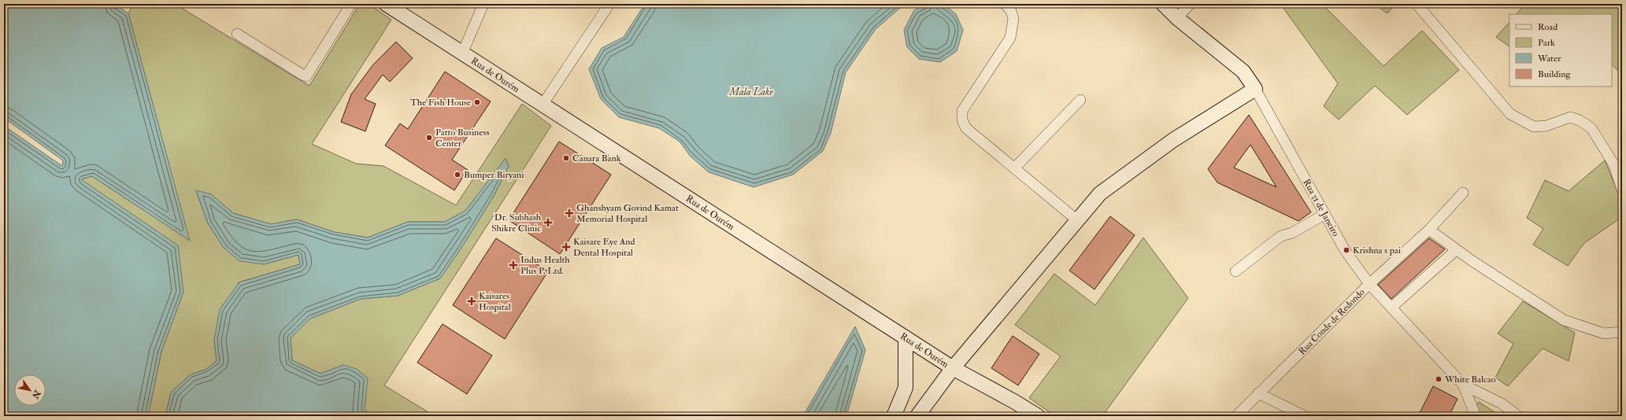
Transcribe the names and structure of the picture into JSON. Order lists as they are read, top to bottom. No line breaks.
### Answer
{"streets":{"main road":["Rua de Ourém","Rua 31 de Janeiro"],"street":["Rua Conde de Redondo"]},"crossings":[["Rua 31 de Janeiro","Rua Conde de Redondo"]],"water":["Mala Lake"],"places":{"other":["The Fish House","Patto Business Center","Canara Bank","Bumper Biryani","Krishna s pai","White Balcao"],"health":["Ghanshyam Govind Kamat Memorial Hospital","Dr. Subhash Shikre Clinic","Kaisare Eye And Dental Hospital","Indus Health Plus P. Ltd.","Kaisares Hospital"]},"legend":["Road","Park","Water","Building"],"north":"bottom right"}
